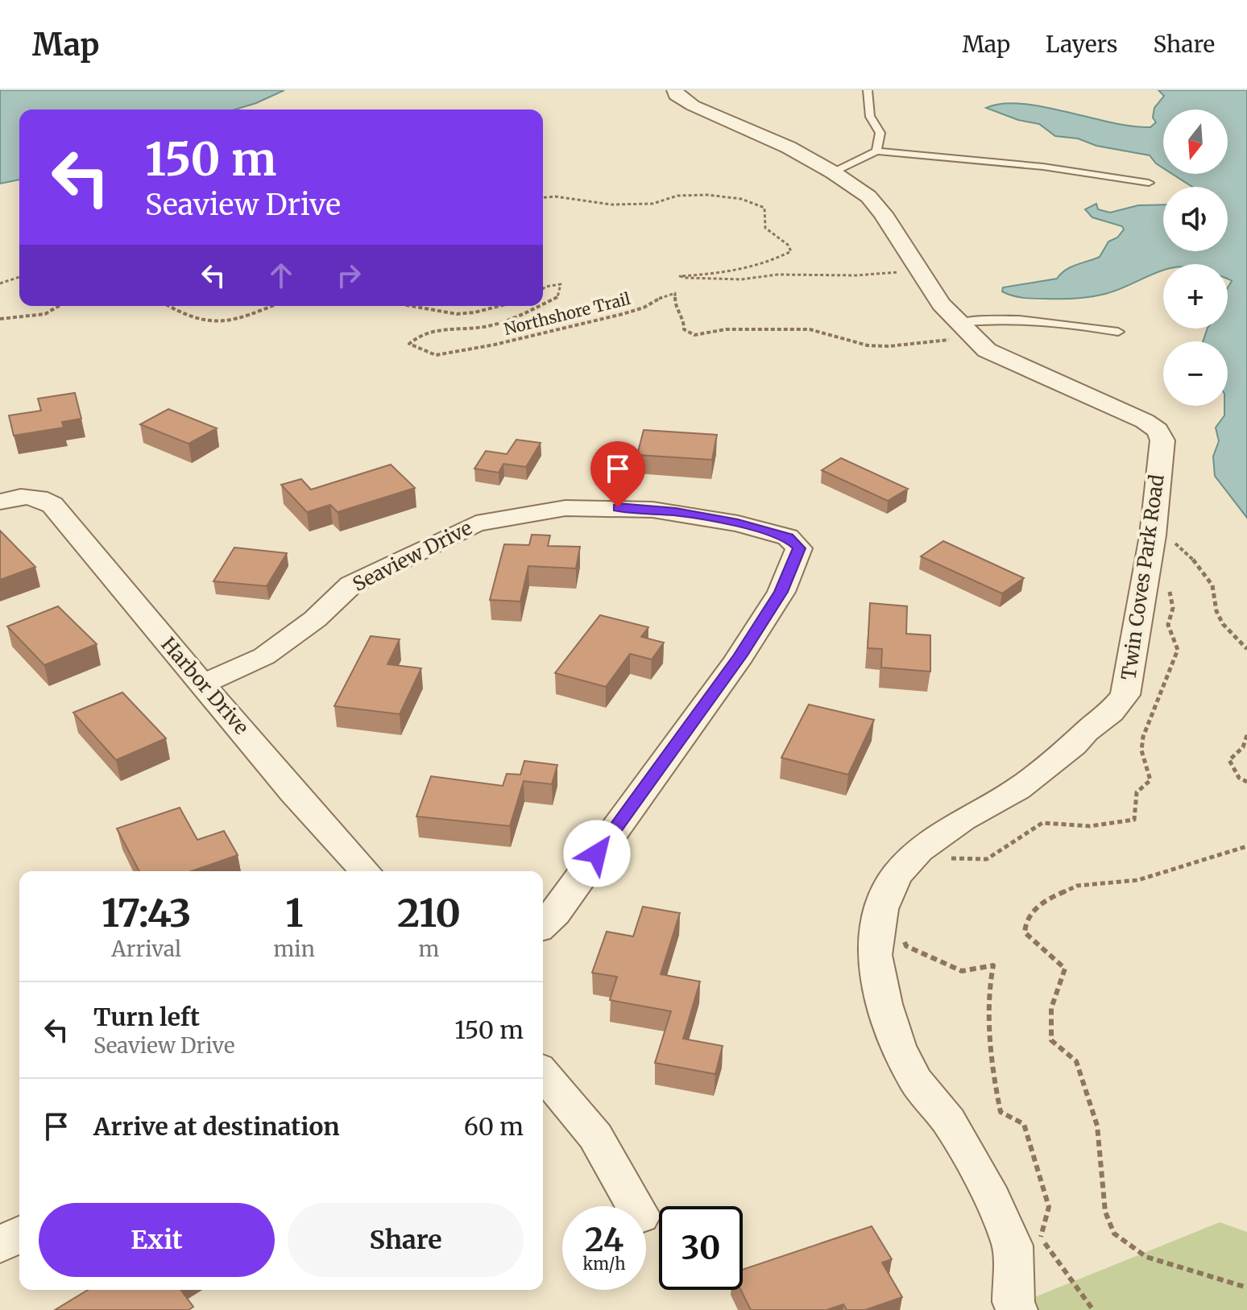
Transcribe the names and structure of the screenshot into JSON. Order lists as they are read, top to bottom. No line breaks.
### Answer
{"streets":{"street":["Seaview Drive","Twin Coves Park Road","Harbor Drive"],"path":["Northshore Trail"]},"crossings":[["Northshore Trail","Twin Coves Park Road"],["Seaview Drive","Harbor Drive"]],"north":"bottom","page":{"header":"Map","nav":["Map","Layers","Share"],"map_buttons":["+","−"],"turn":["150 m","Seaview Drive"],"eta":["17:43","Arrival","1","min","210","m"],"list":[{"name":"Turn left","note":"Seaview Drive","value":"150 m"},{"name":"Arrive at destination","value":"60 m"}],"buttons":["Exit","Share"],"speed":"24 km/h","limit":"30"}}
